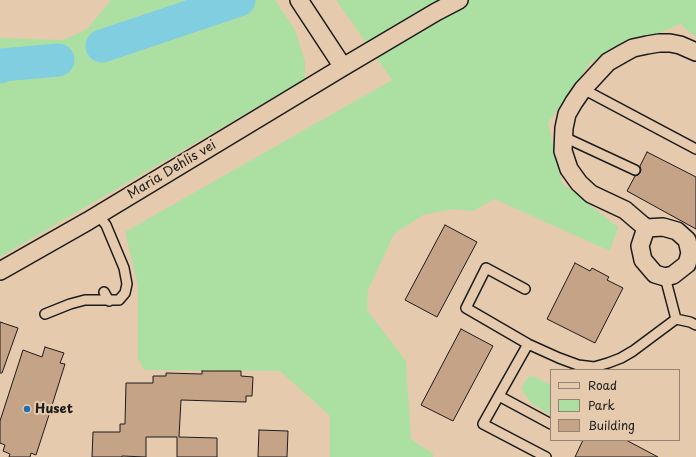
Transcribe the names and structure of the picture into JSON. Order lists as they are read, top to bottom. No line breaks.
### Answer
{"streets":{"street":["Maria Dehlis vei"]},"places":["Huset"],"legend":["Road","Park","Building"]}
